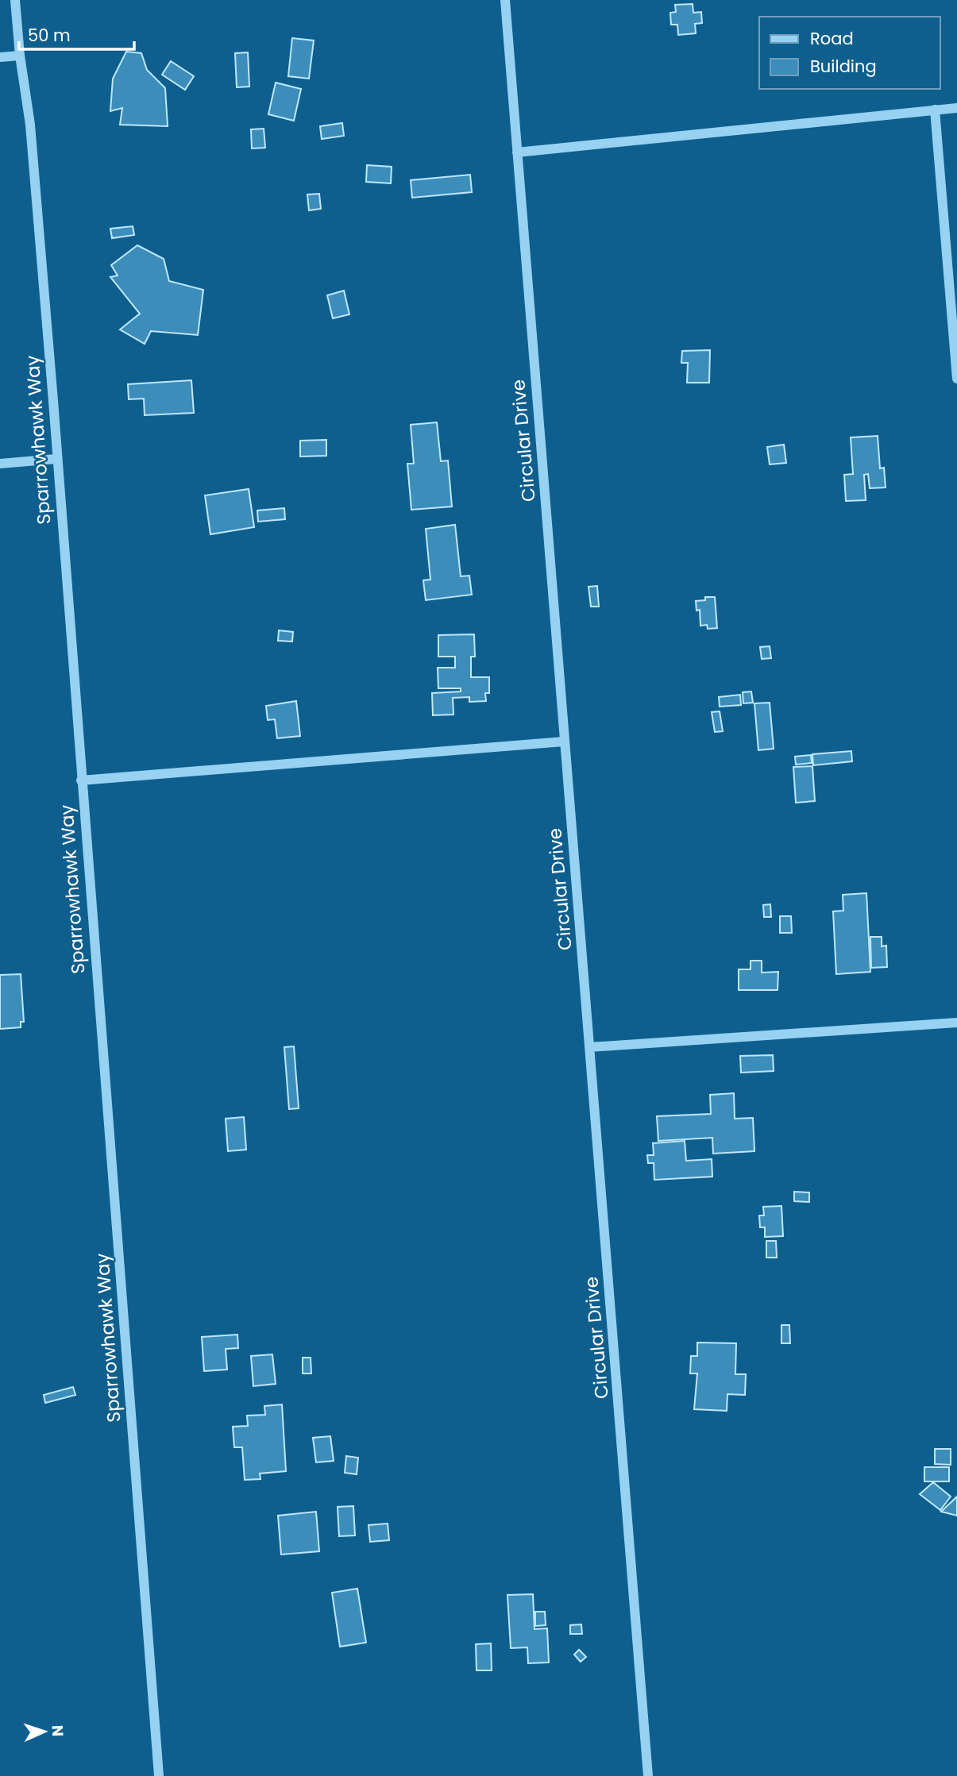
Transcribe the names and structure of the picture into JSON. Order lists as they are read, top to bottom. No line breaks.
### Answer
{"streets":{"street":["Sparrowhawk Way","Circular Drive"]},"legend":["Road","Building"],"scale_bar":"50 m","north":"right"}
